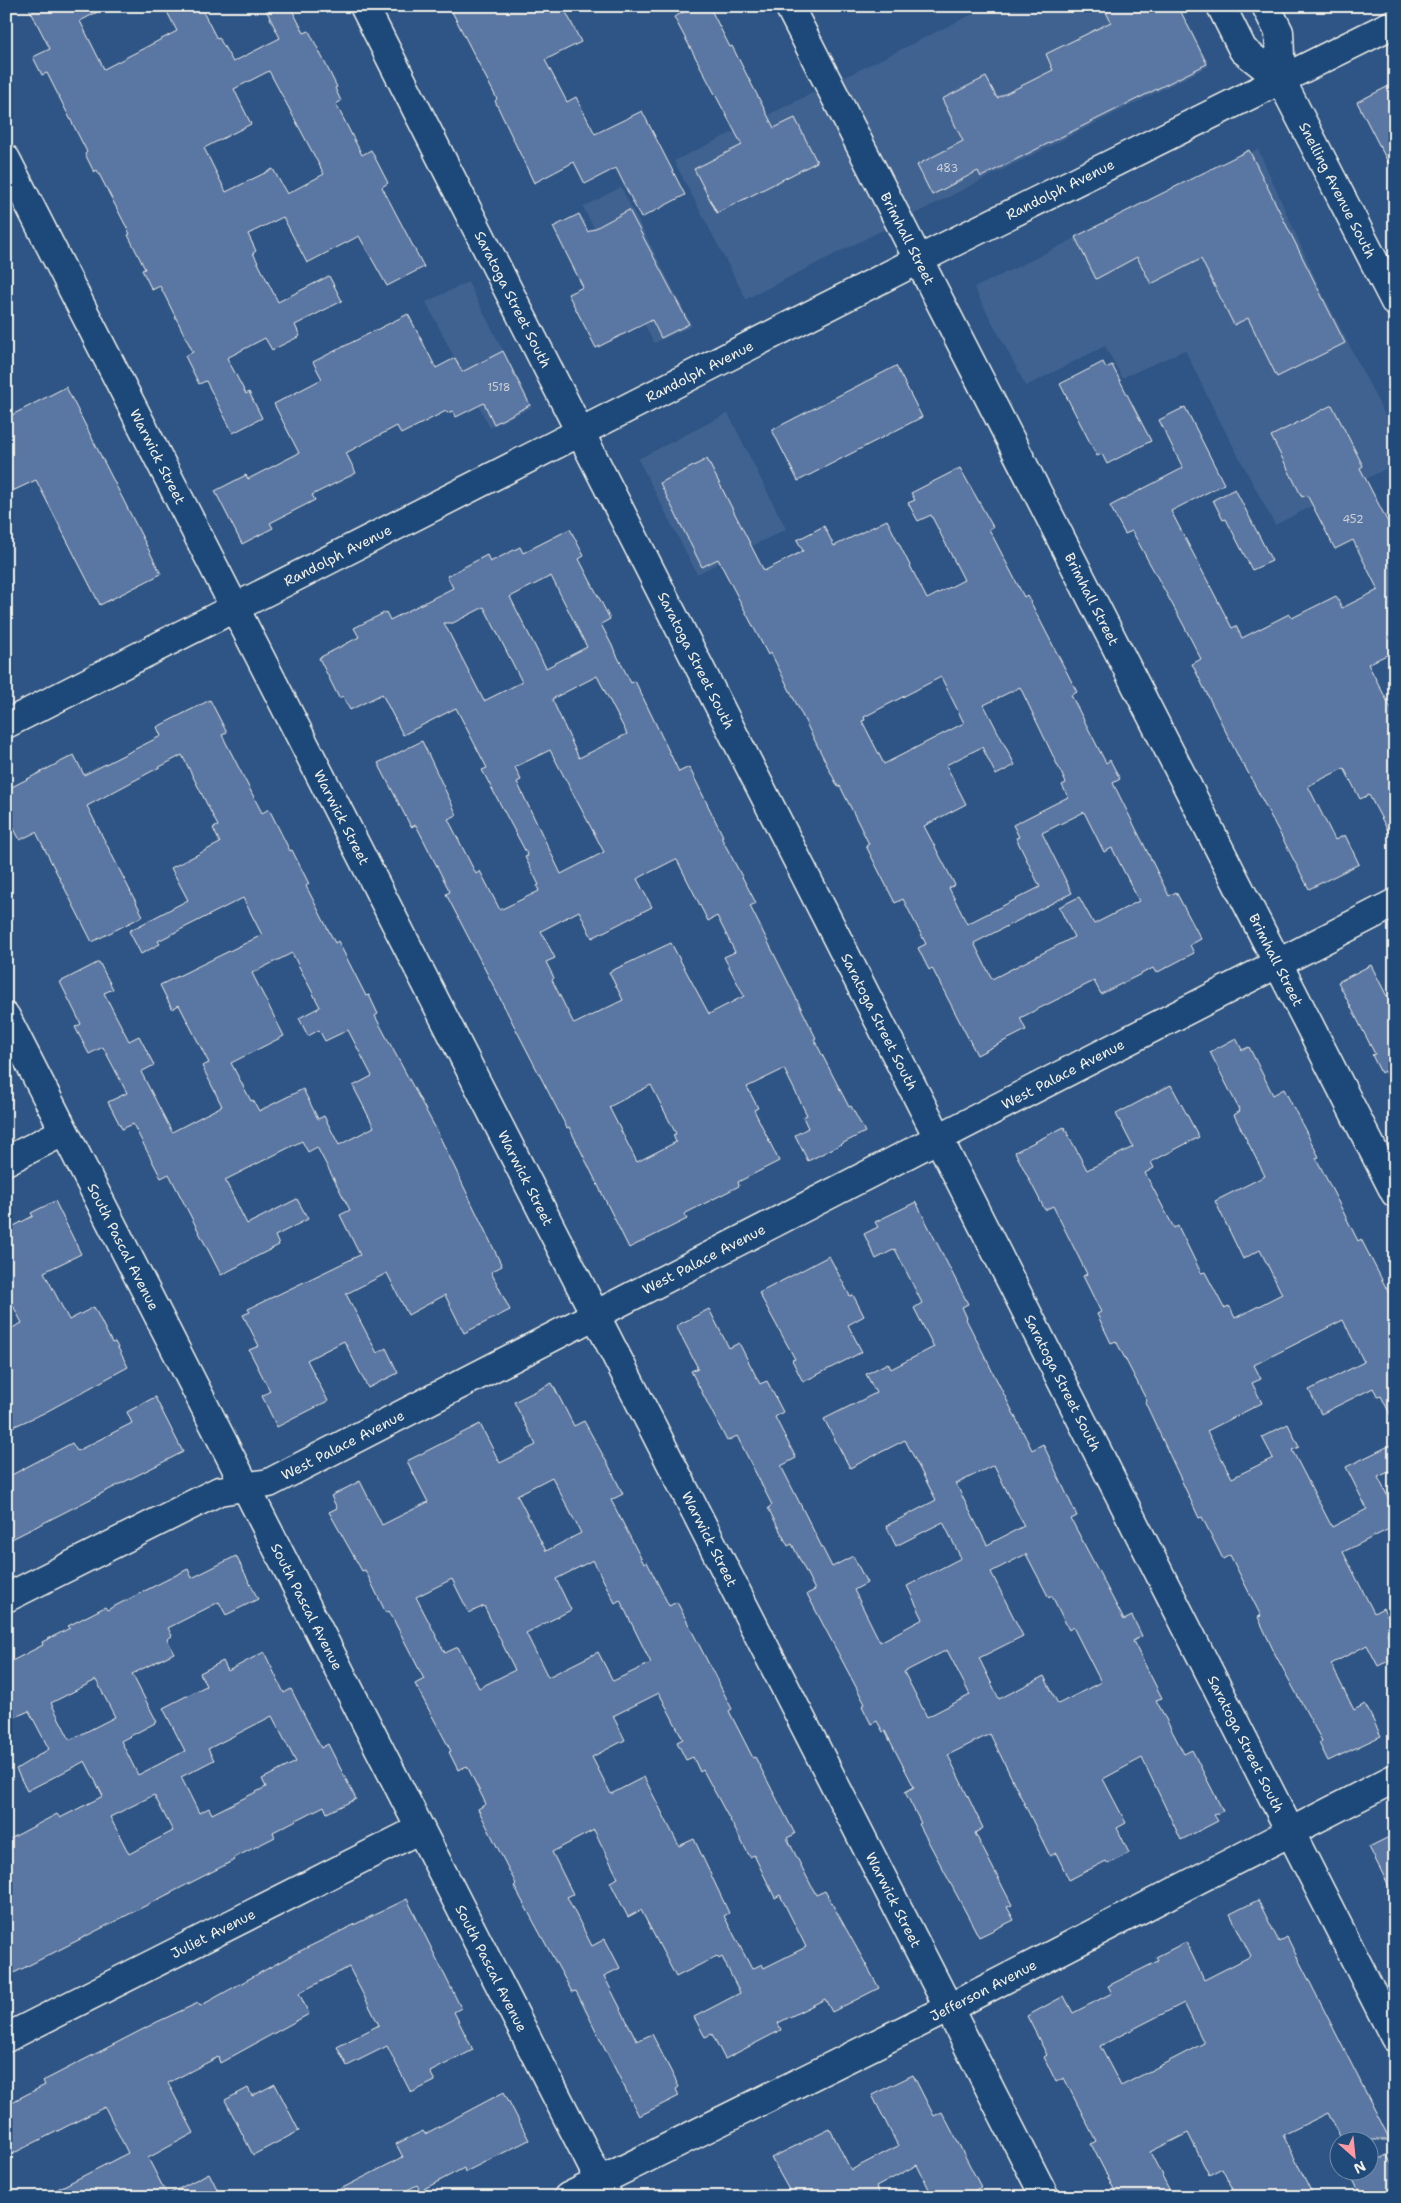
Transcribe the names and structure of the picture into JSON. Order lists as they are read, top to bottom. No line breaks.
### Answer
{"streets":{"street":["Randolph Avenue","Snelling Avenue South","Brimhall Street","Saratoga Street South","Warwick Street","West Palace Avenue","South Pascal Avenue","Juliet Avenue","Jefferson Avenue"]},"crossings":[["Randolph Avenue","Snelling Avenue South"],["Randolph Avenue","Brimhall Street"],["Randolph Avenue","Saratoga Street South"],["Randolph Avenue","Warwick Street"],["Brimhall Street","West Palace Avenue"],["Saratoga Street South","West Palace Avenue"],["Saratoga Street South","Jefferson Avenue"],["Warwick Street","West Palace Avenue"],["Warwick Street","Jefferson Avenue"],["West Palace Avenue","South Pascal Avenue"],["South Pascal Avenue","Juliet Avenue"],["South Pascal Avenue","Jefferson Avenue"]],"house_numbers":["483","1518","452"],"north":"bottom right"}
